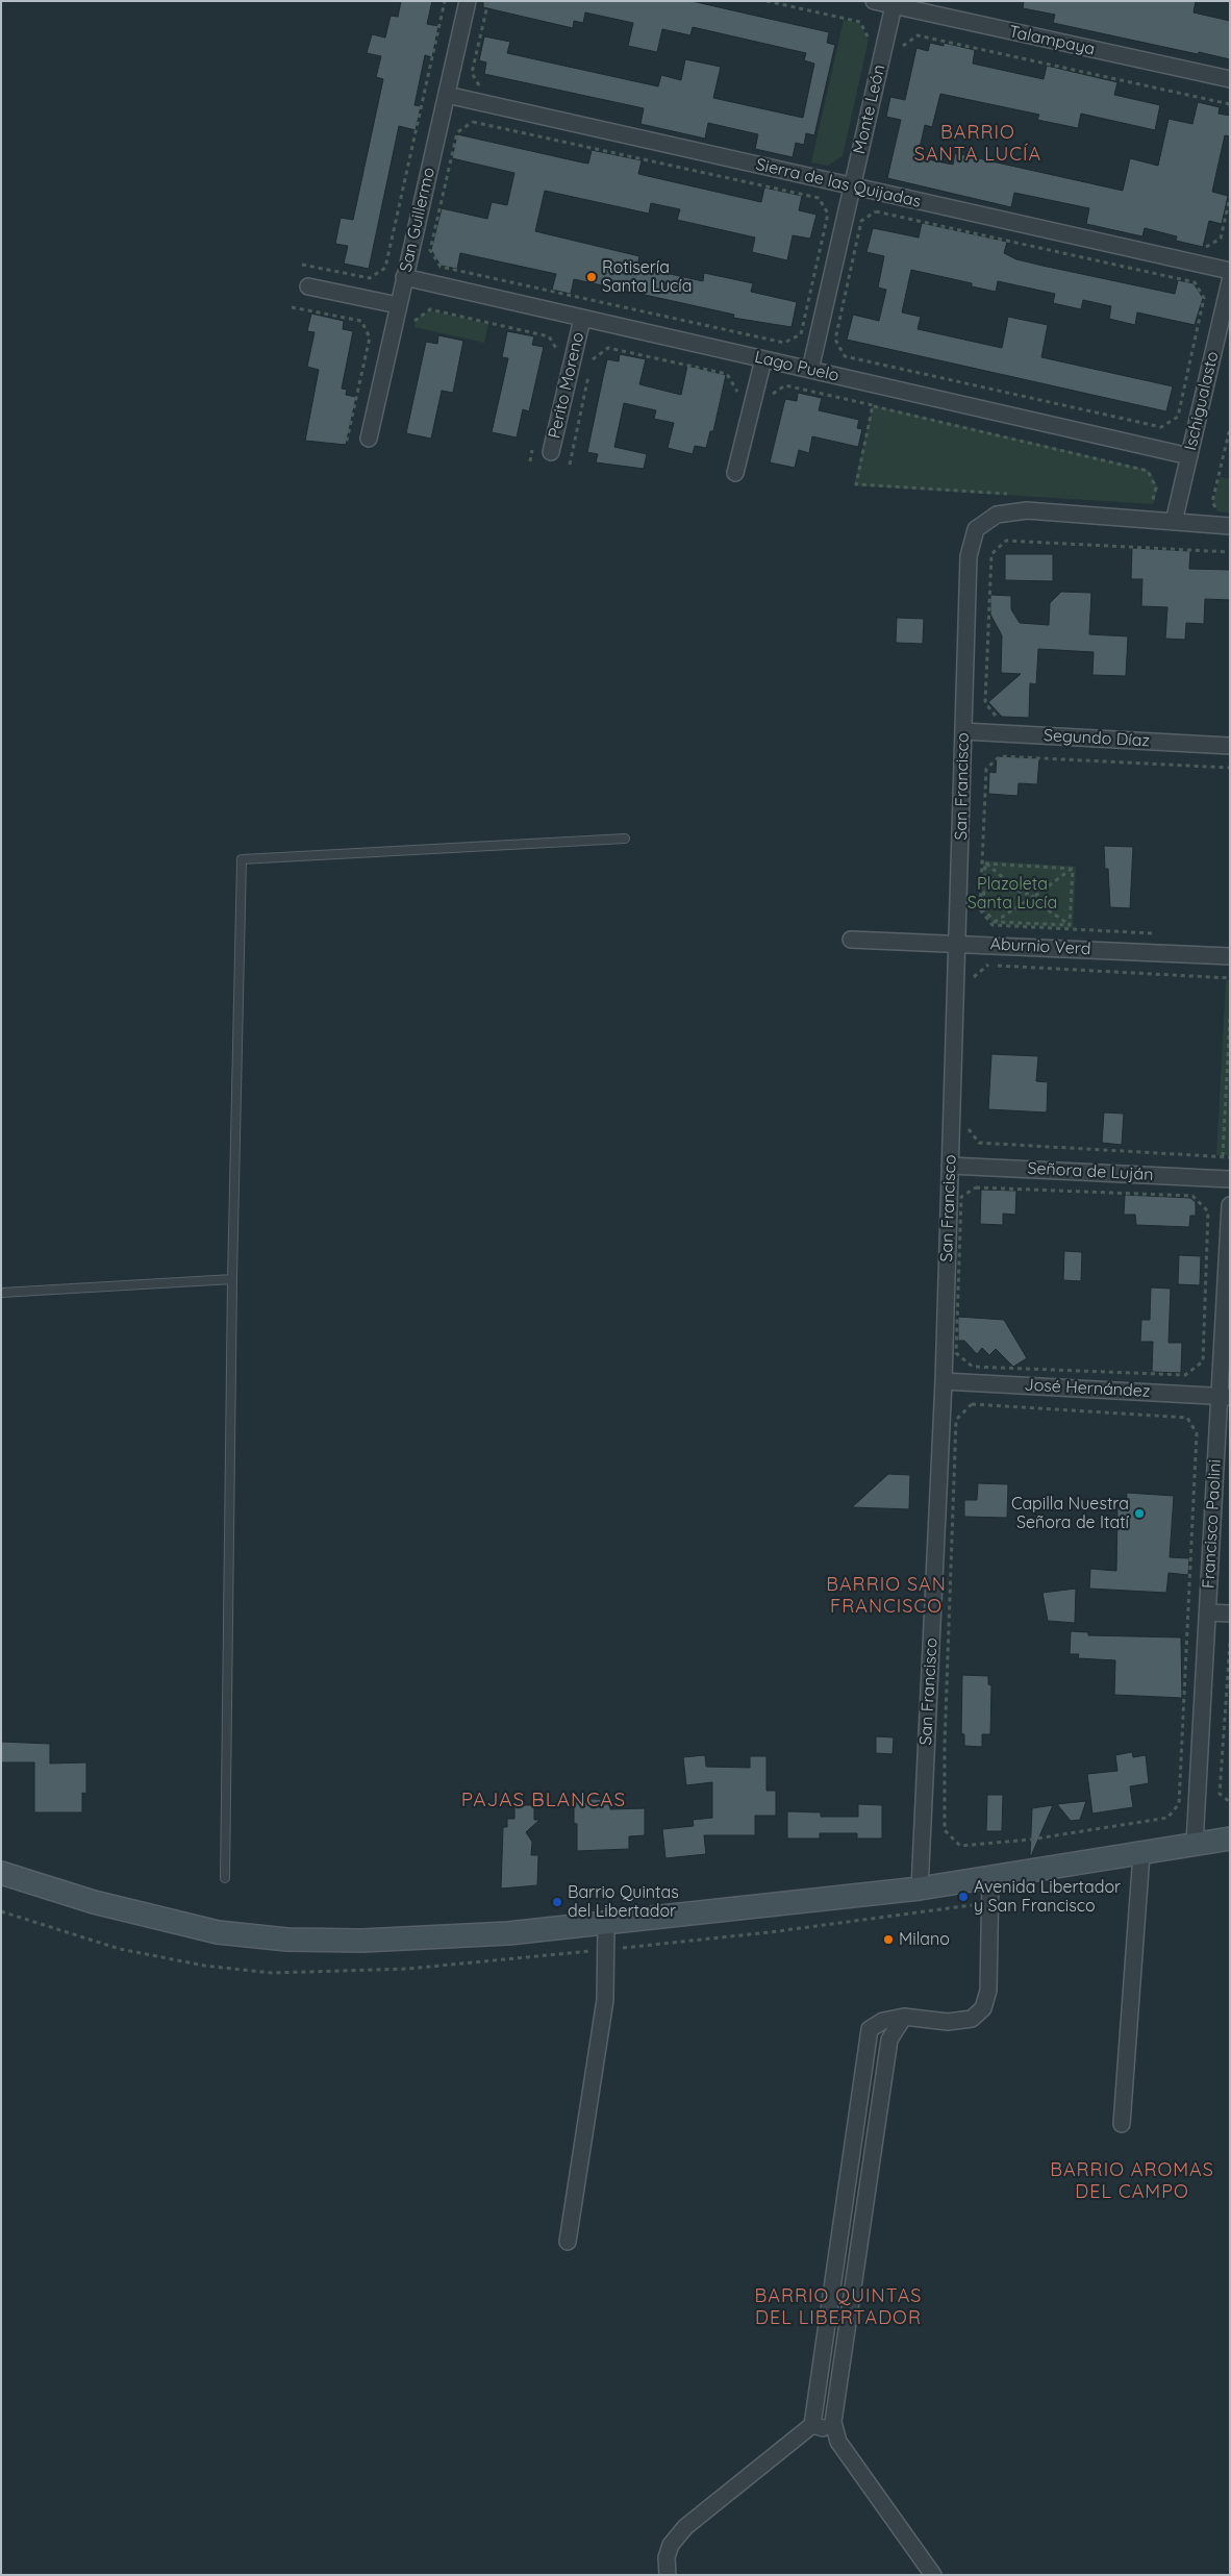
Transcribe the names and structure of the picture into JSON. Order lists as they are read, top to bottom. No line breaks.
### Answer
{"streets":{"street":["Talampaya","Monte León","Sierra de las Quijadas","San Guillermo","Lago Puelo","Perito Moreno","Ischigualasto","Segundo Díaz","San Francisco","Aburnio Verd","Señora de Luján","José Hernández","Francisco Paolini"]},"crossings":[["Talampaya","Monte León"],["Monte León","Sierra de las Quijadas"],["Monte León","Lago Puelo"],["Sierra de las Quijadas","San Guillermo"],["San Guillermo","Lago Puelo"],["Lago Puelo","Perito Moreno"],["Lago Puelo","Ischigualasto"],["Ischigualasto","San Francisco"],["Segundo Díaz","San Francisco"],["San Francisco","Aburnio Verd"],["San Francisco","Señora de Luján"],["San Francisco","José Hernández"],["José Hernández","Francisco Paolini"]],"districts":["BARRIO SANTA LUCÍA","BARRIO SAN FRANCISCO","PAJAS BLANCAS","BARRIO AROMAS DEL CAMPO","BARRIO QUINTAS DEL LIBERTADOR"],"parks":["Plazoleta Santa Lucía"],"places":["Rotisería Santa Lucía","Capilla Nuestra Señora de Itatí","Avenida Libertador y San Francisco","Barrio Quintas del Libertador","Milano"]}
